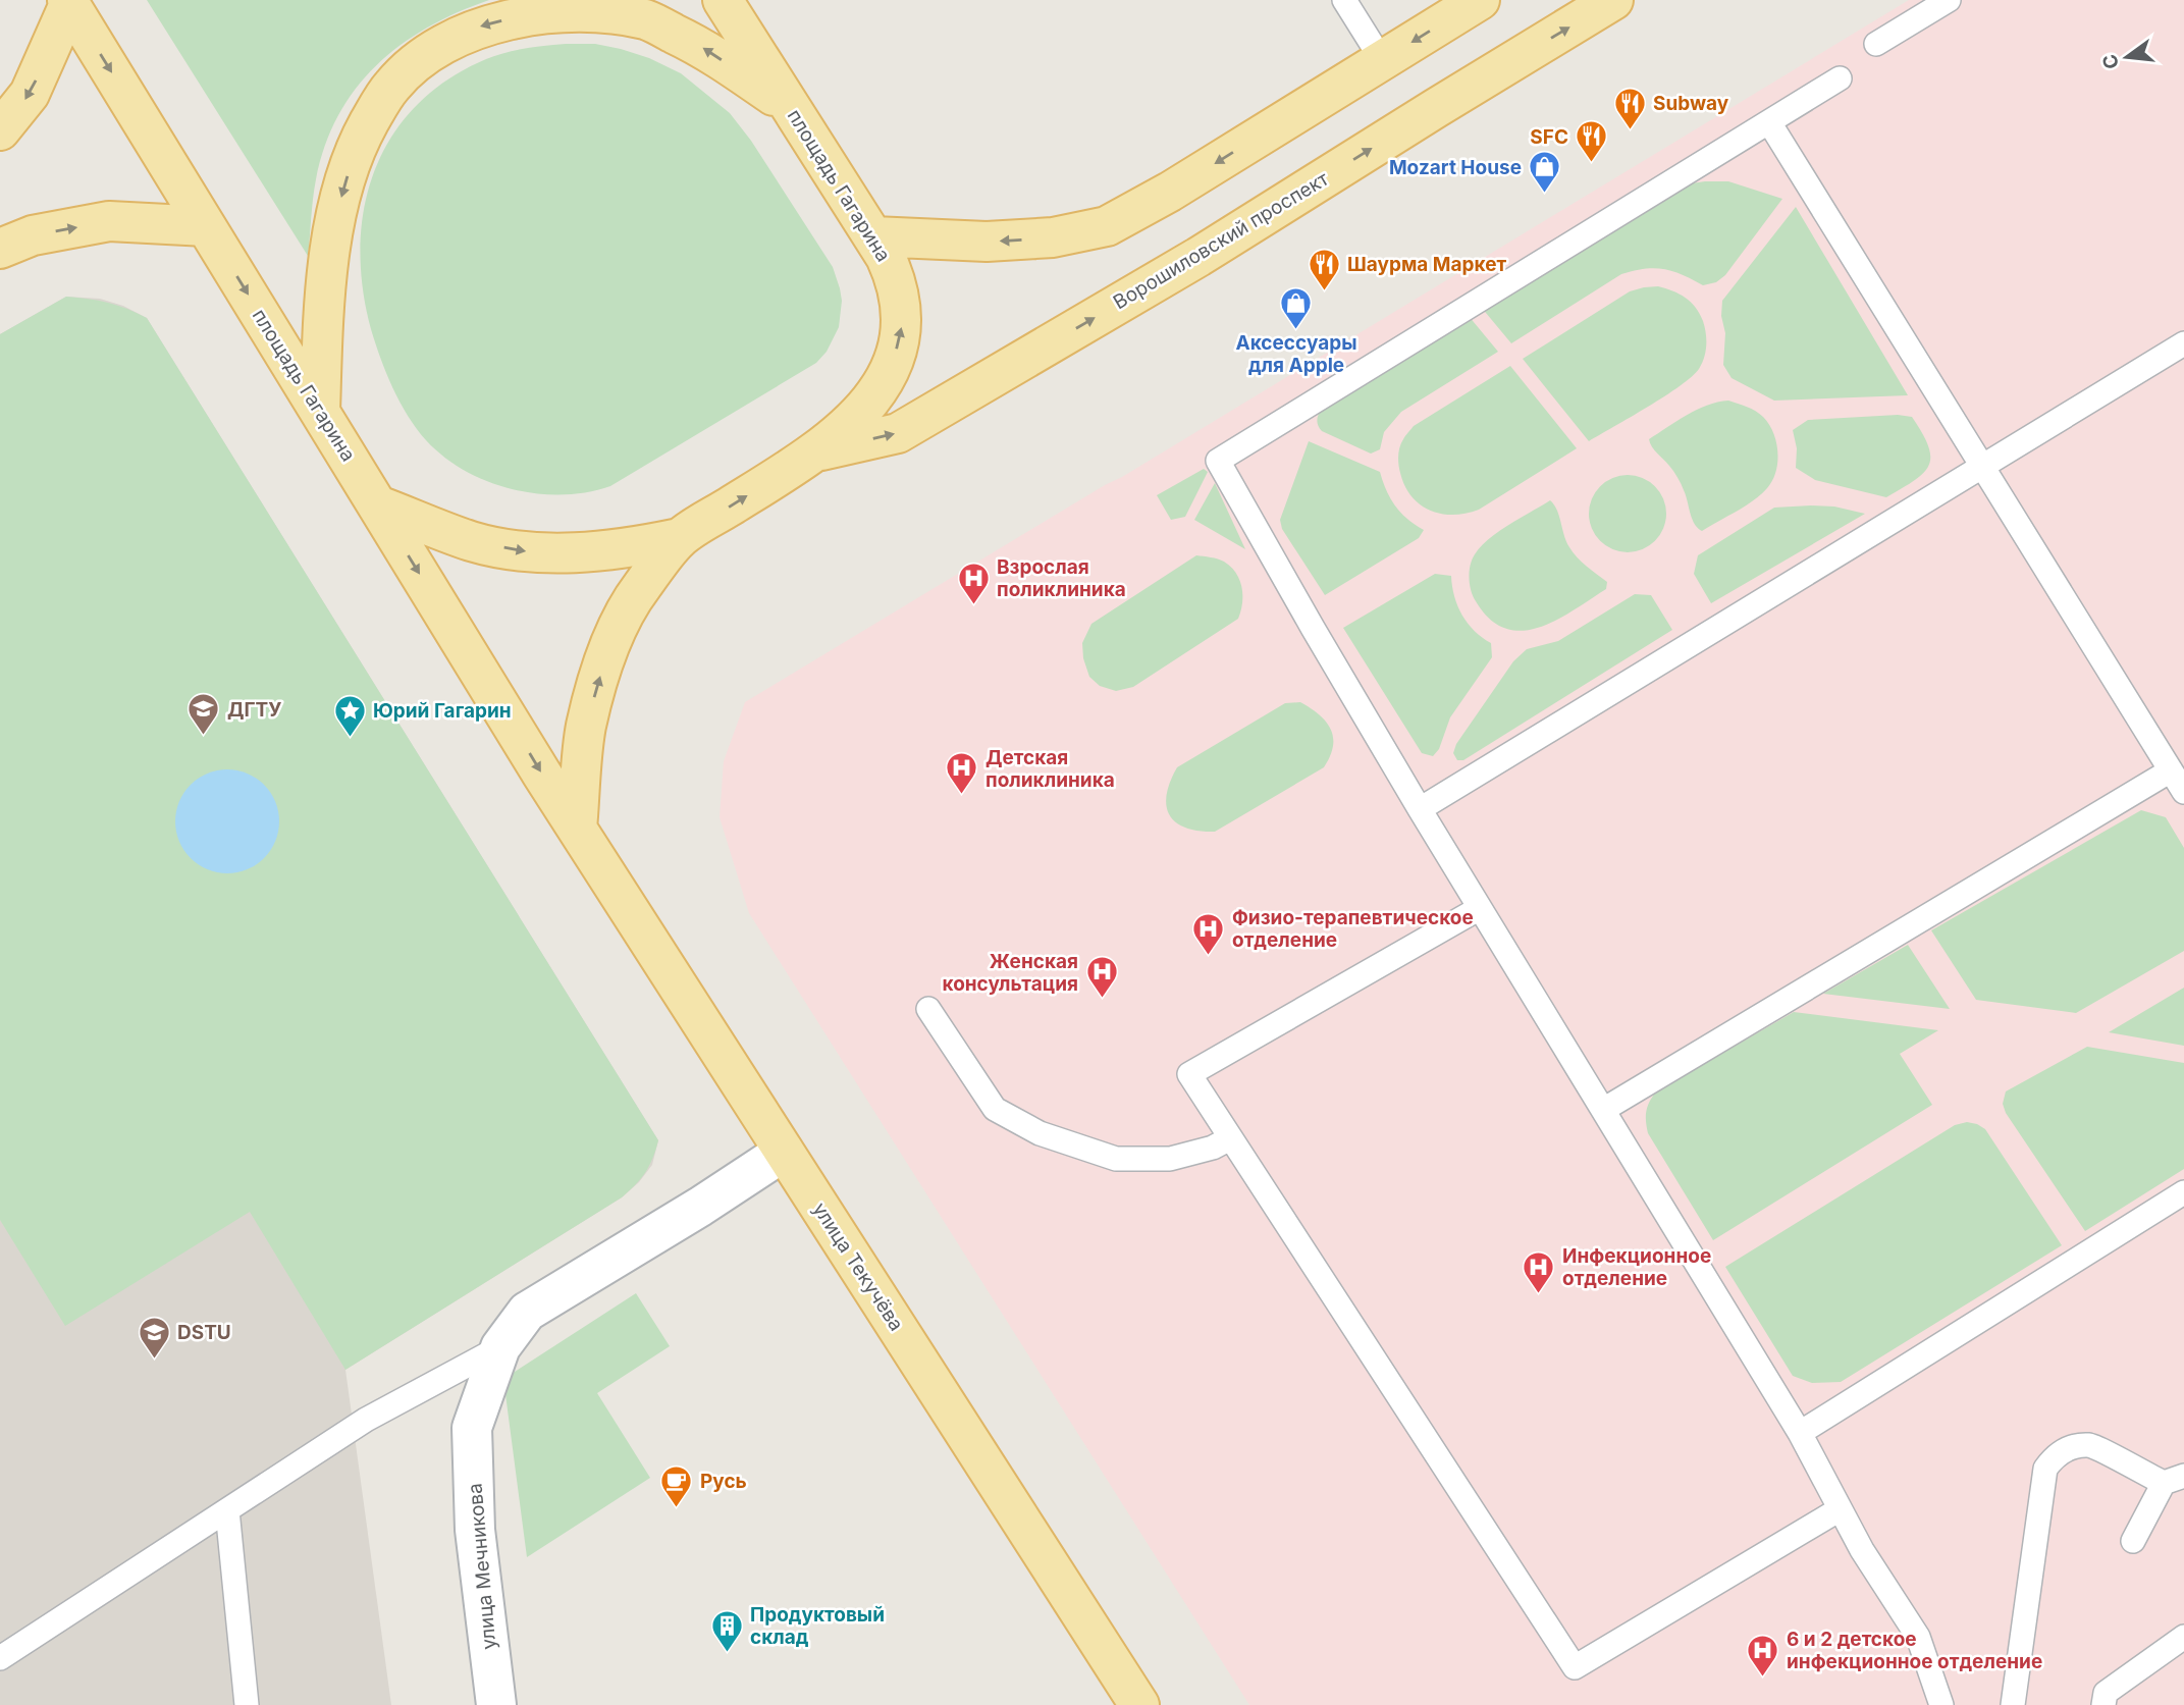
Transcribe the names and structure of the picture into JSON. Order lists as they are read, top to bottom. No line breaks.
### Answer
{"streets":{"main road":["площадь Гагарина","Ворошиловский проспект","улица Текучёва","улица Мечникова"]},"crossings":[["площадь Гагарина","Ворошиловский проспект"],["площадь Гагарина","улица Текучёва"],["улица Текучёва","улица Мечникова"]],"places":{"restaurant":["Subway","SFC","Шаурма Маркет"],"shop":["Mozart House","Аксессуары для Apple"],"hospital":["Взрослая поликлиника","Детская поликлиника","Физио-терапевтическое отделение","Женская консультация","Инфекционное отделение","6 и 2 детское инфекционное отделение"],"school or university":["ДГТУ","DSTU"],"place":["Юрий Гагарин"],"cafe":["Русь"],"building":["Продуктовый склад"]},"north":"left"}
